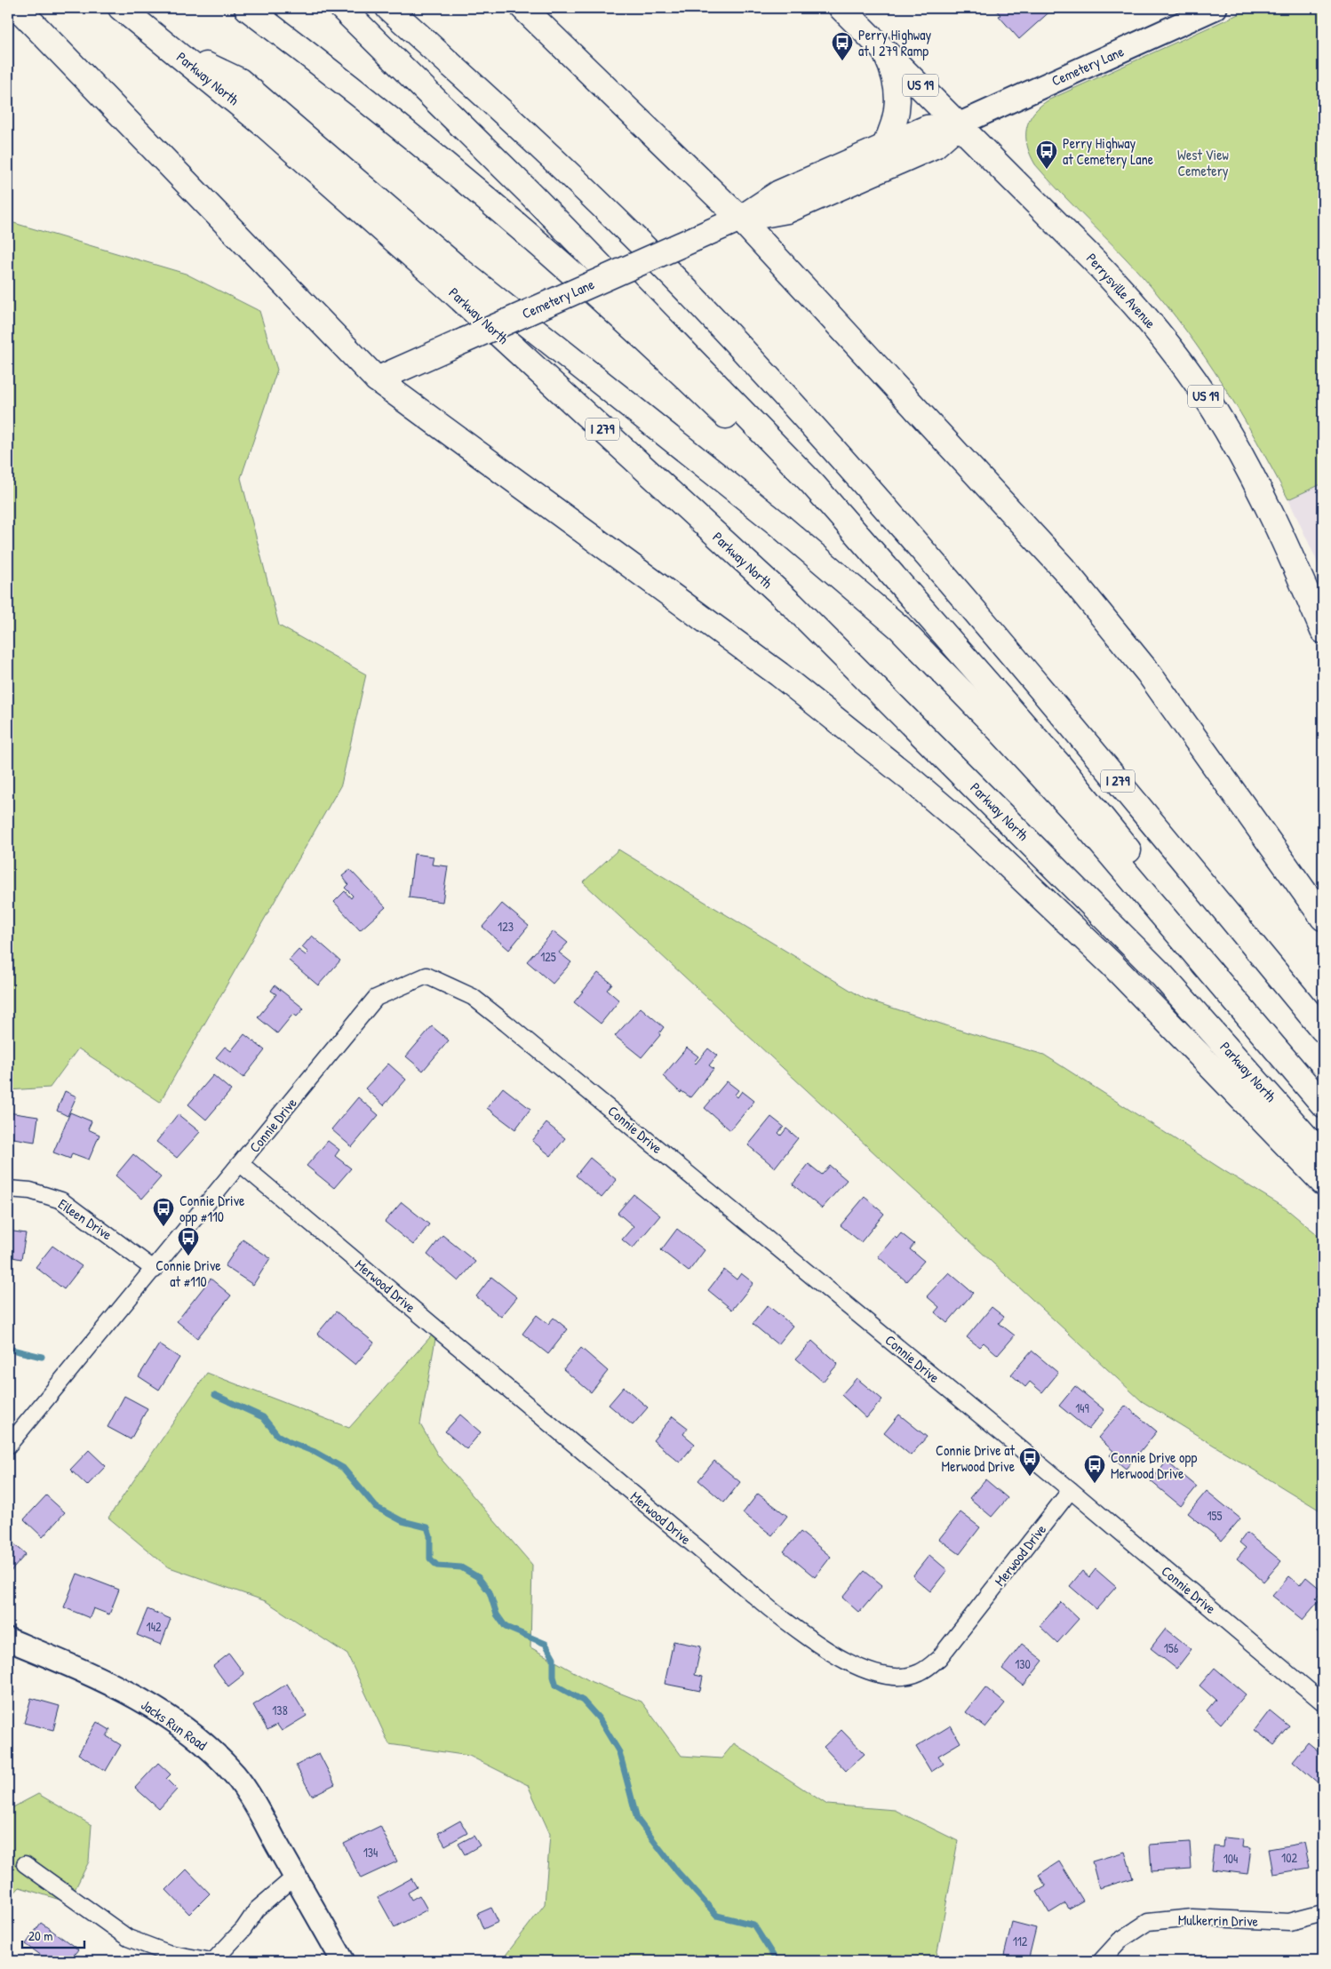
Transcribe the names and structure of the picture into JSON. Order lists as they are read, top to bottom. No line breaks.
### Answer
{"streets":{"main road":["Cemetery Lane","Parkway North","US 19","Perrysville Avenue","I 279"],"street":["Connie Drive","Eileen Drive","Merwood Drive","Jacks Run Road","Mulkerrin Drive"]},"crossings":[["Cemetery Lane","Perrysville Avenue"],["Connie Drive","Eileen Drive"],["Connie Drive","Merwood Drive"]],"parks":["West View Cemetery"],"places":{"bus stop":["Perry Highway at I 279 Ramp","Perry Highway at Cemetery Lane","Connie Drive opp #110","Connie Drive at #110","Connie Drive at Merwood Drive","Connie Drive opp Merwood Drive"]},"house_numbers":["123","125","149","155","142","156","130","138","134","102","104","112"],"scale_bar":"20 m"}
